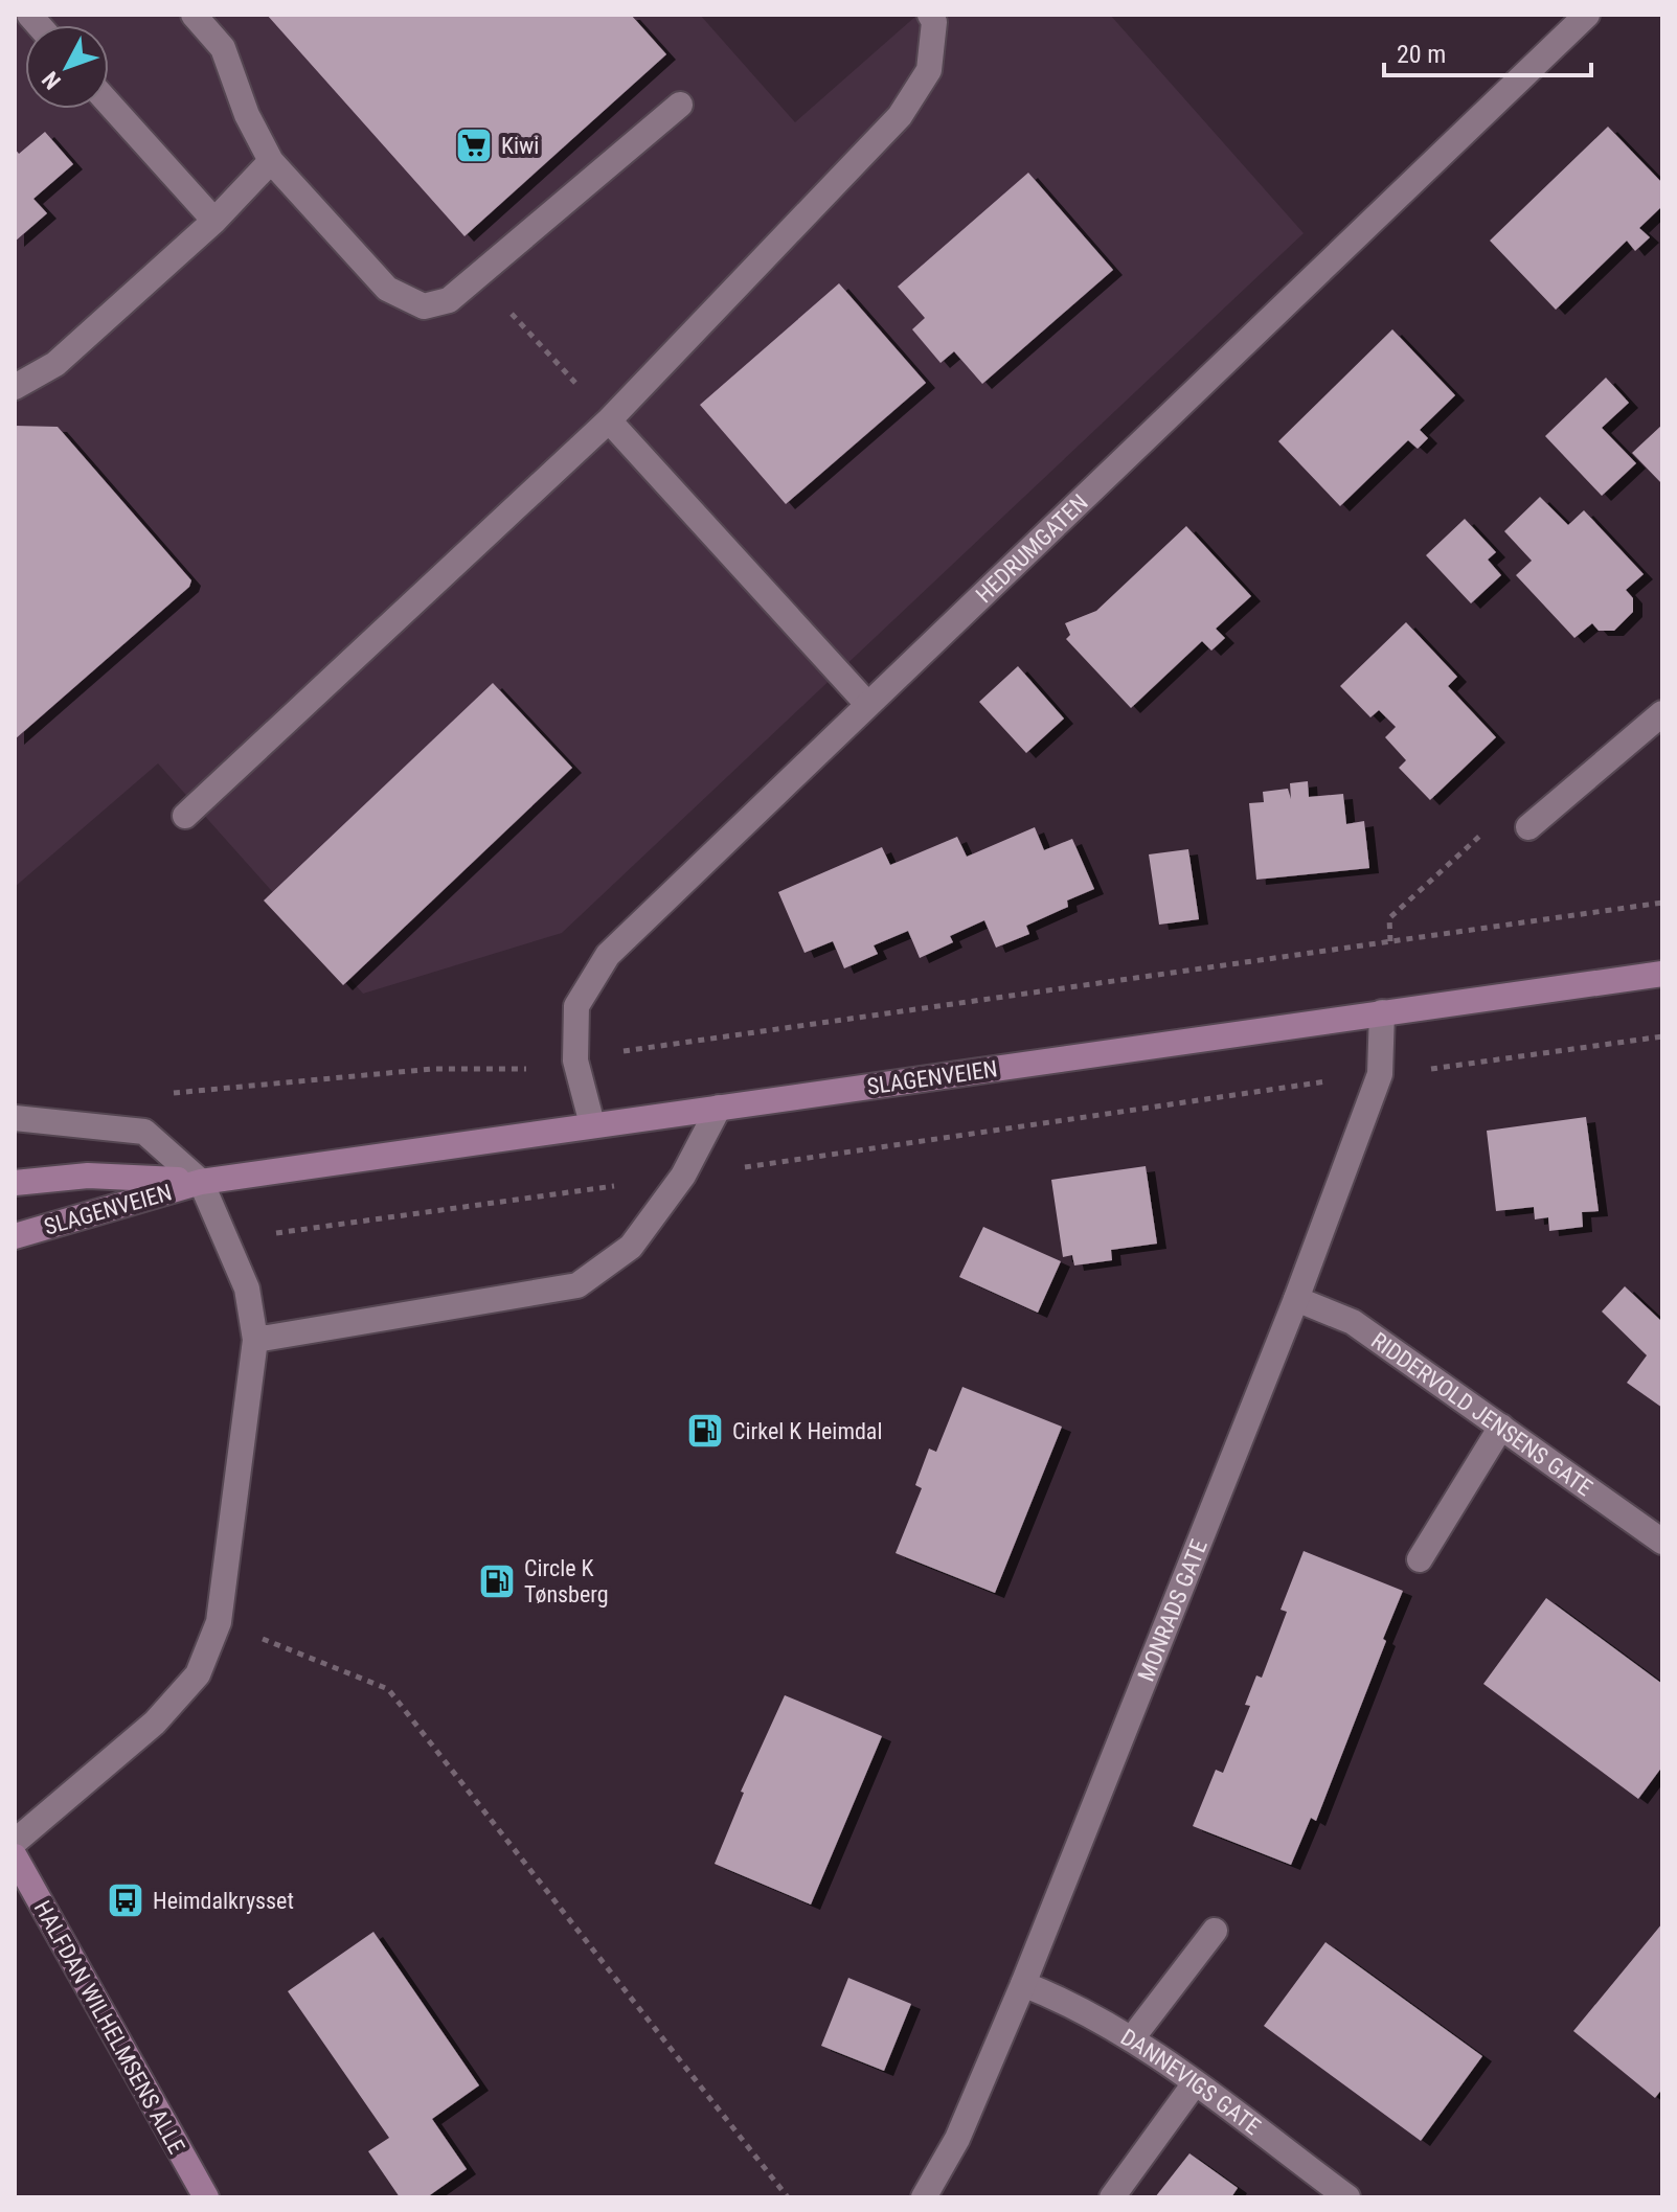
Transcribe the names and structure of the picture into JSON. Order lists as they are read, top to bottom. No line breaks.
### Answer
{"streets":{"main road":["SLAGENVEIEN","HALFDAN WILHELMSENS ALLE"],"street":["HEDRUMGATEN","RIDDERVOLD JENSENS GATE","MONRADS GATE","DANNEVIGS GATE"]},"crossings":[["HEDRUMGATEN","SLAGENVEIEN"],["SLAGENVEIEN","MONRADS GATE"],["RIDDERVOLD JENSENS GATE","MONRADS GATE"],["MONRADS GATE","DANNEVIGS GATE"]],"places":{"supermarket":["Kiwi"],"fuel station":["Cirkel K Heimdal","Circle K Tønsberg"],"bus stop":["Heimdalkrysset"]},"scale_bar":"20 m","north":"bottom left"}
